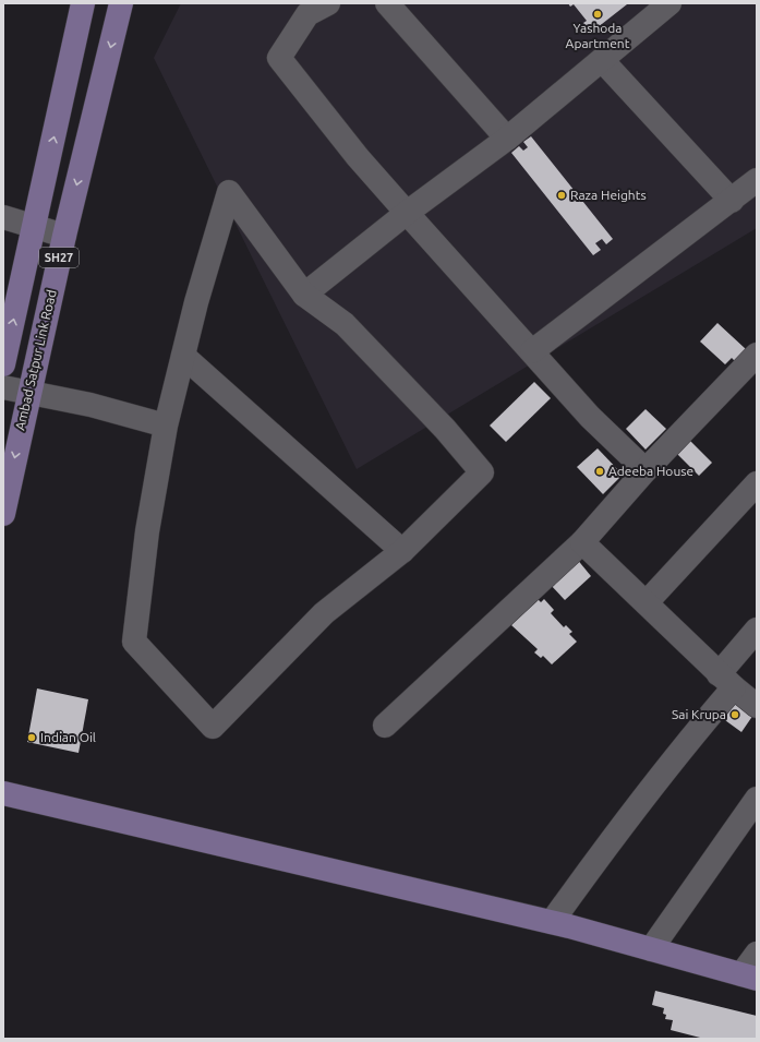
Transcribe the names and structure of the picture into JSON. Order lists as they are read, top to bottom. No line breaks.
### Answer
{"streets":{"main road":["SH27","Ambad Satpur Link Road"]},"places":["Yashoda Apartment","Raza Heights","Adeeba House","Sai Krupa","Indian Oil"]}
